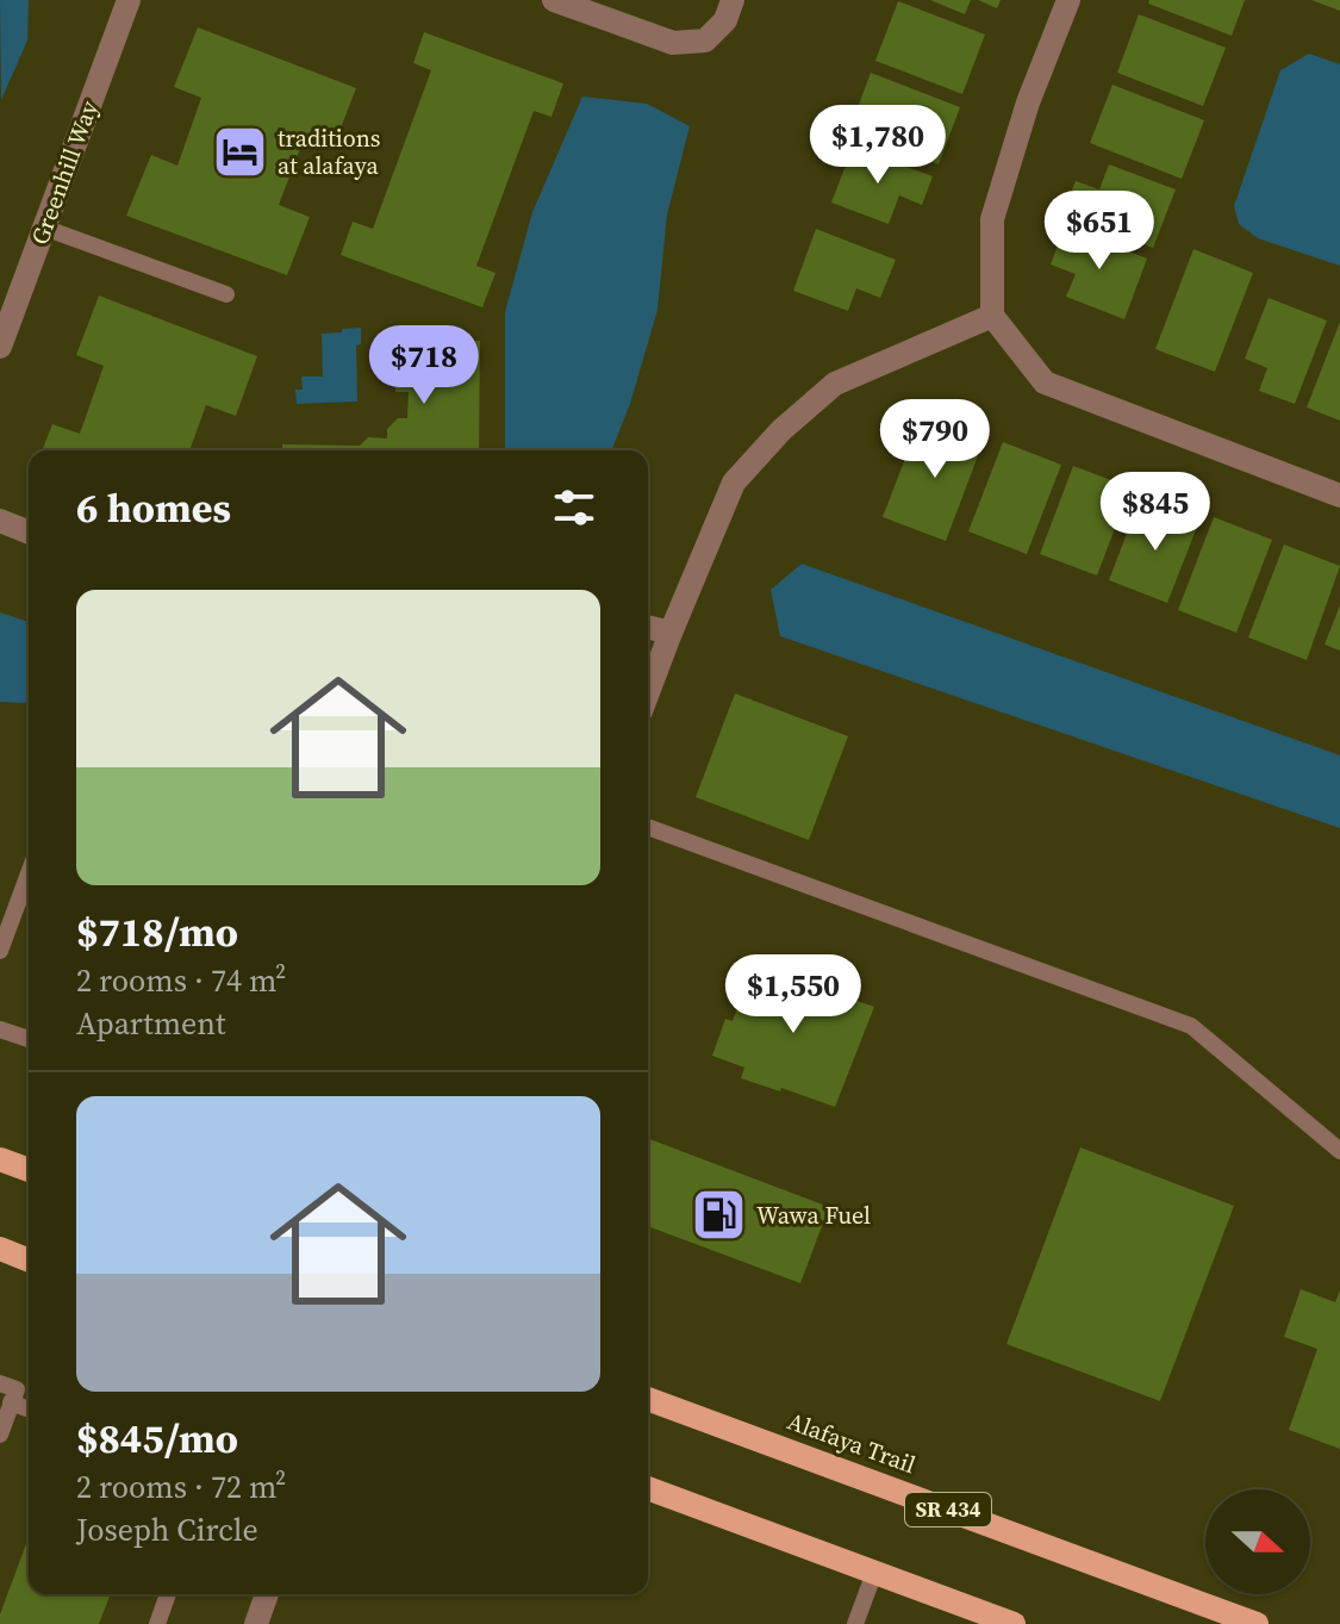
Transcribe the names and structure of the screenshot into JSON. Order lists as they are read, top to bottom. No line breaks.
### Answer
{"streets":{"main road":["Alafaya Trail","SR 434"],"street":["Greenhill Way"]},"places":{"hotel":["traditions at alafaya"],"fuel station":["Wawa Fuel"]},"north":"right","page":{"price":["$1,780","$651","$718","$790","$845","$1,550"],"heading":"6 homes","list":[{"name":"$718/mo","note":"2 rooms · 74 m² · Apartment"},{"name":"$845/mo","note":"2 rooms · 72 m² · Joseph Circle"}]}}
